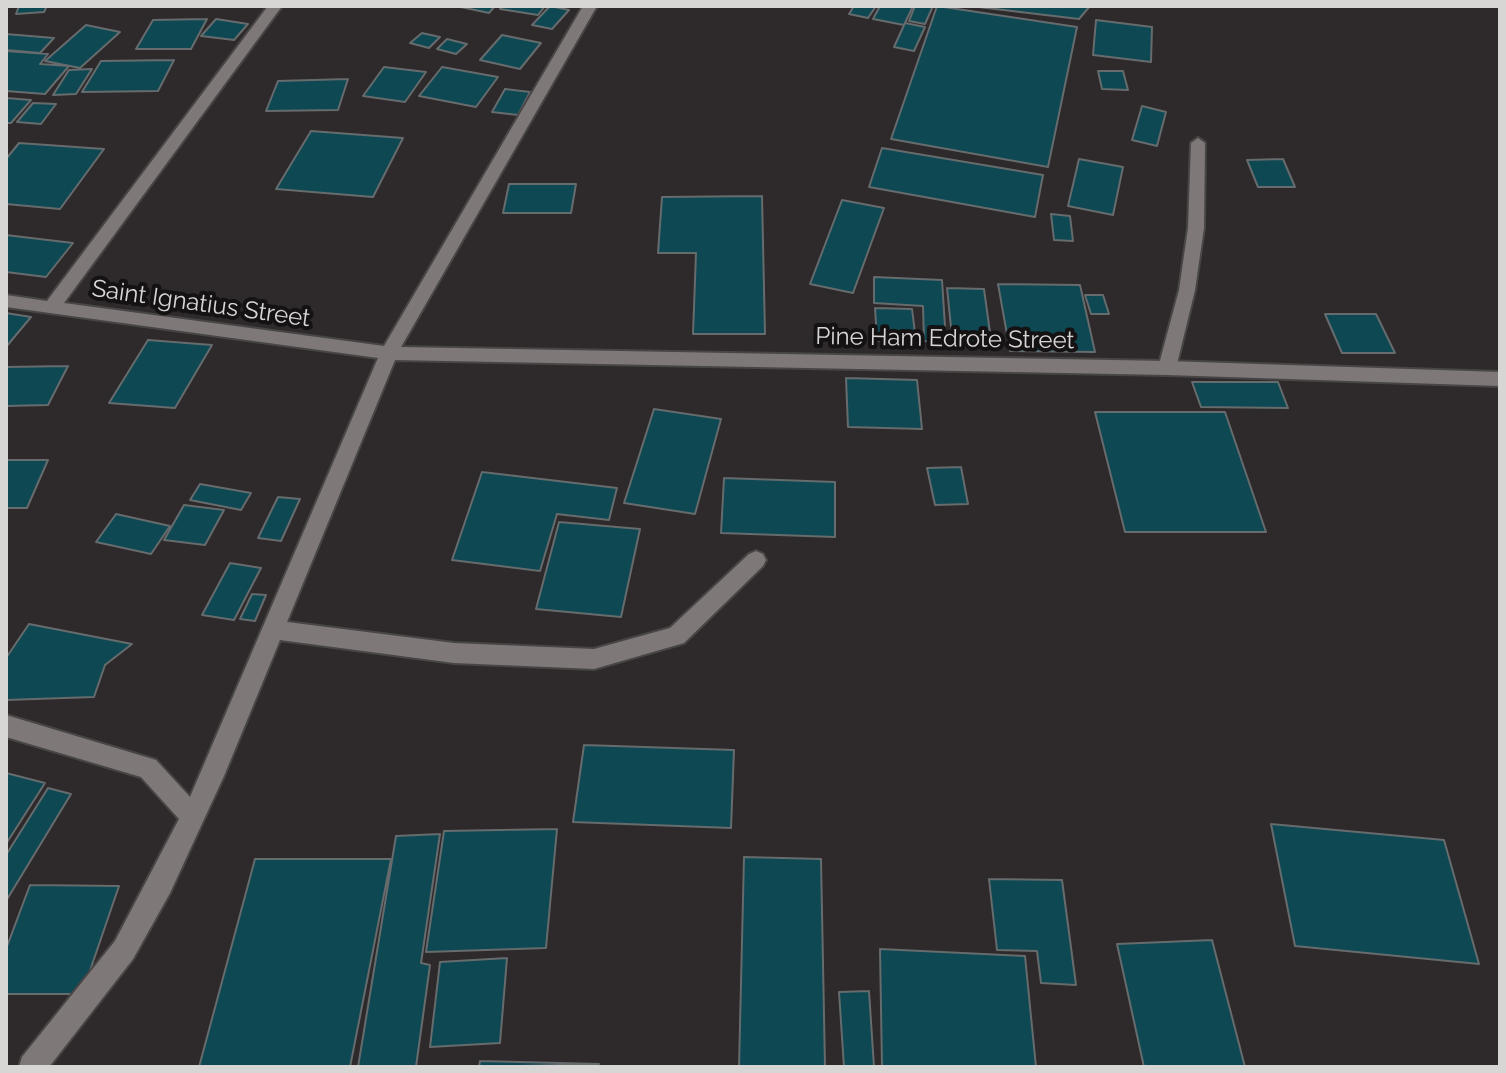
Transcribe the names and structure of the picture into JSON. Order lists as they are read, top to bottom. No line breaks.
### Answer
{"streets":{"street":["Saint Ignatius Street","Pine Ham Edrote Street"]},"crossings":[["Saint Ignatius Street","Pine Ham Edrote Street"]]}
